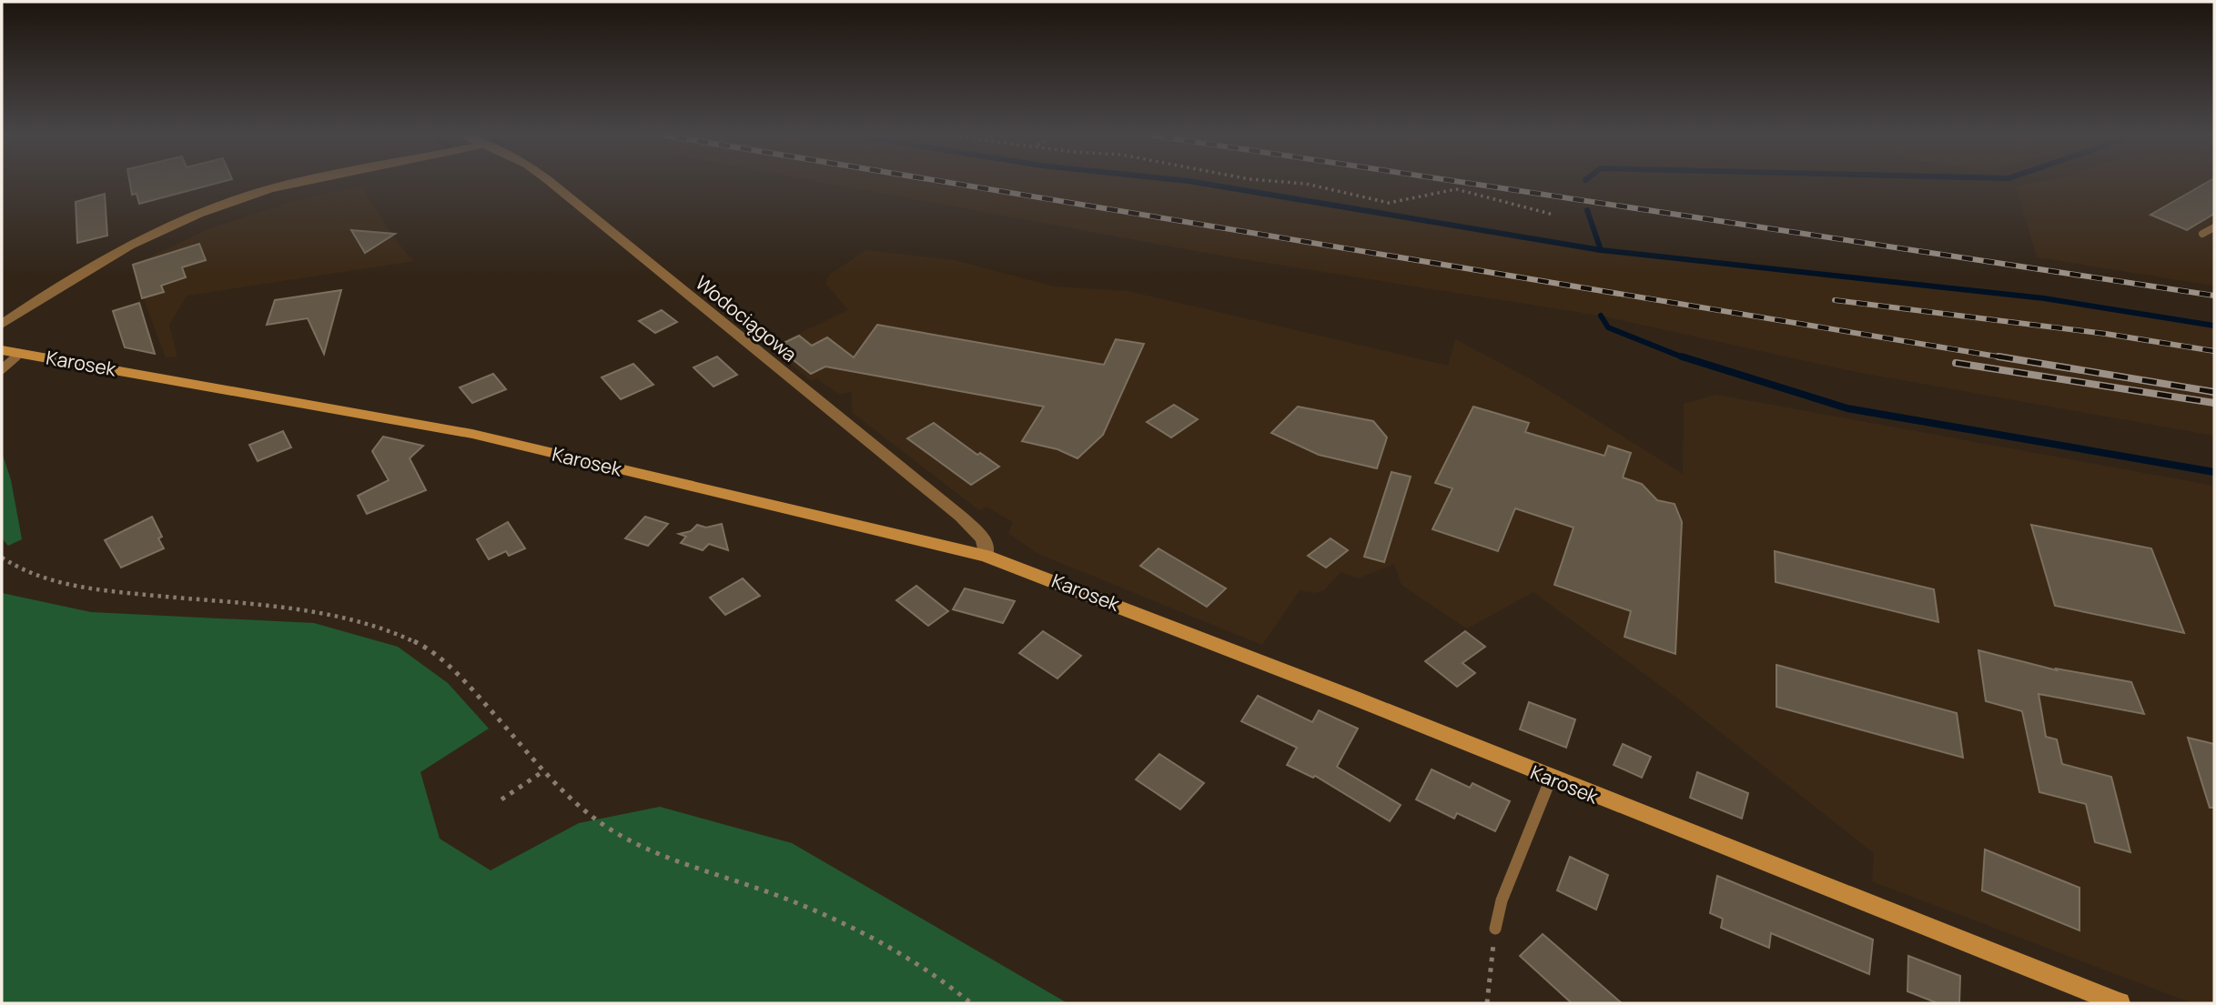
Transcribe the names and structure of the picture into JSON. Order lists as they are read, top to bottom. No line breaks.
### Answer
{"streets":{"street":["Wodociągowa","Karosek"]},"crossings":[["Wodociągowa","Karosek"]]}
